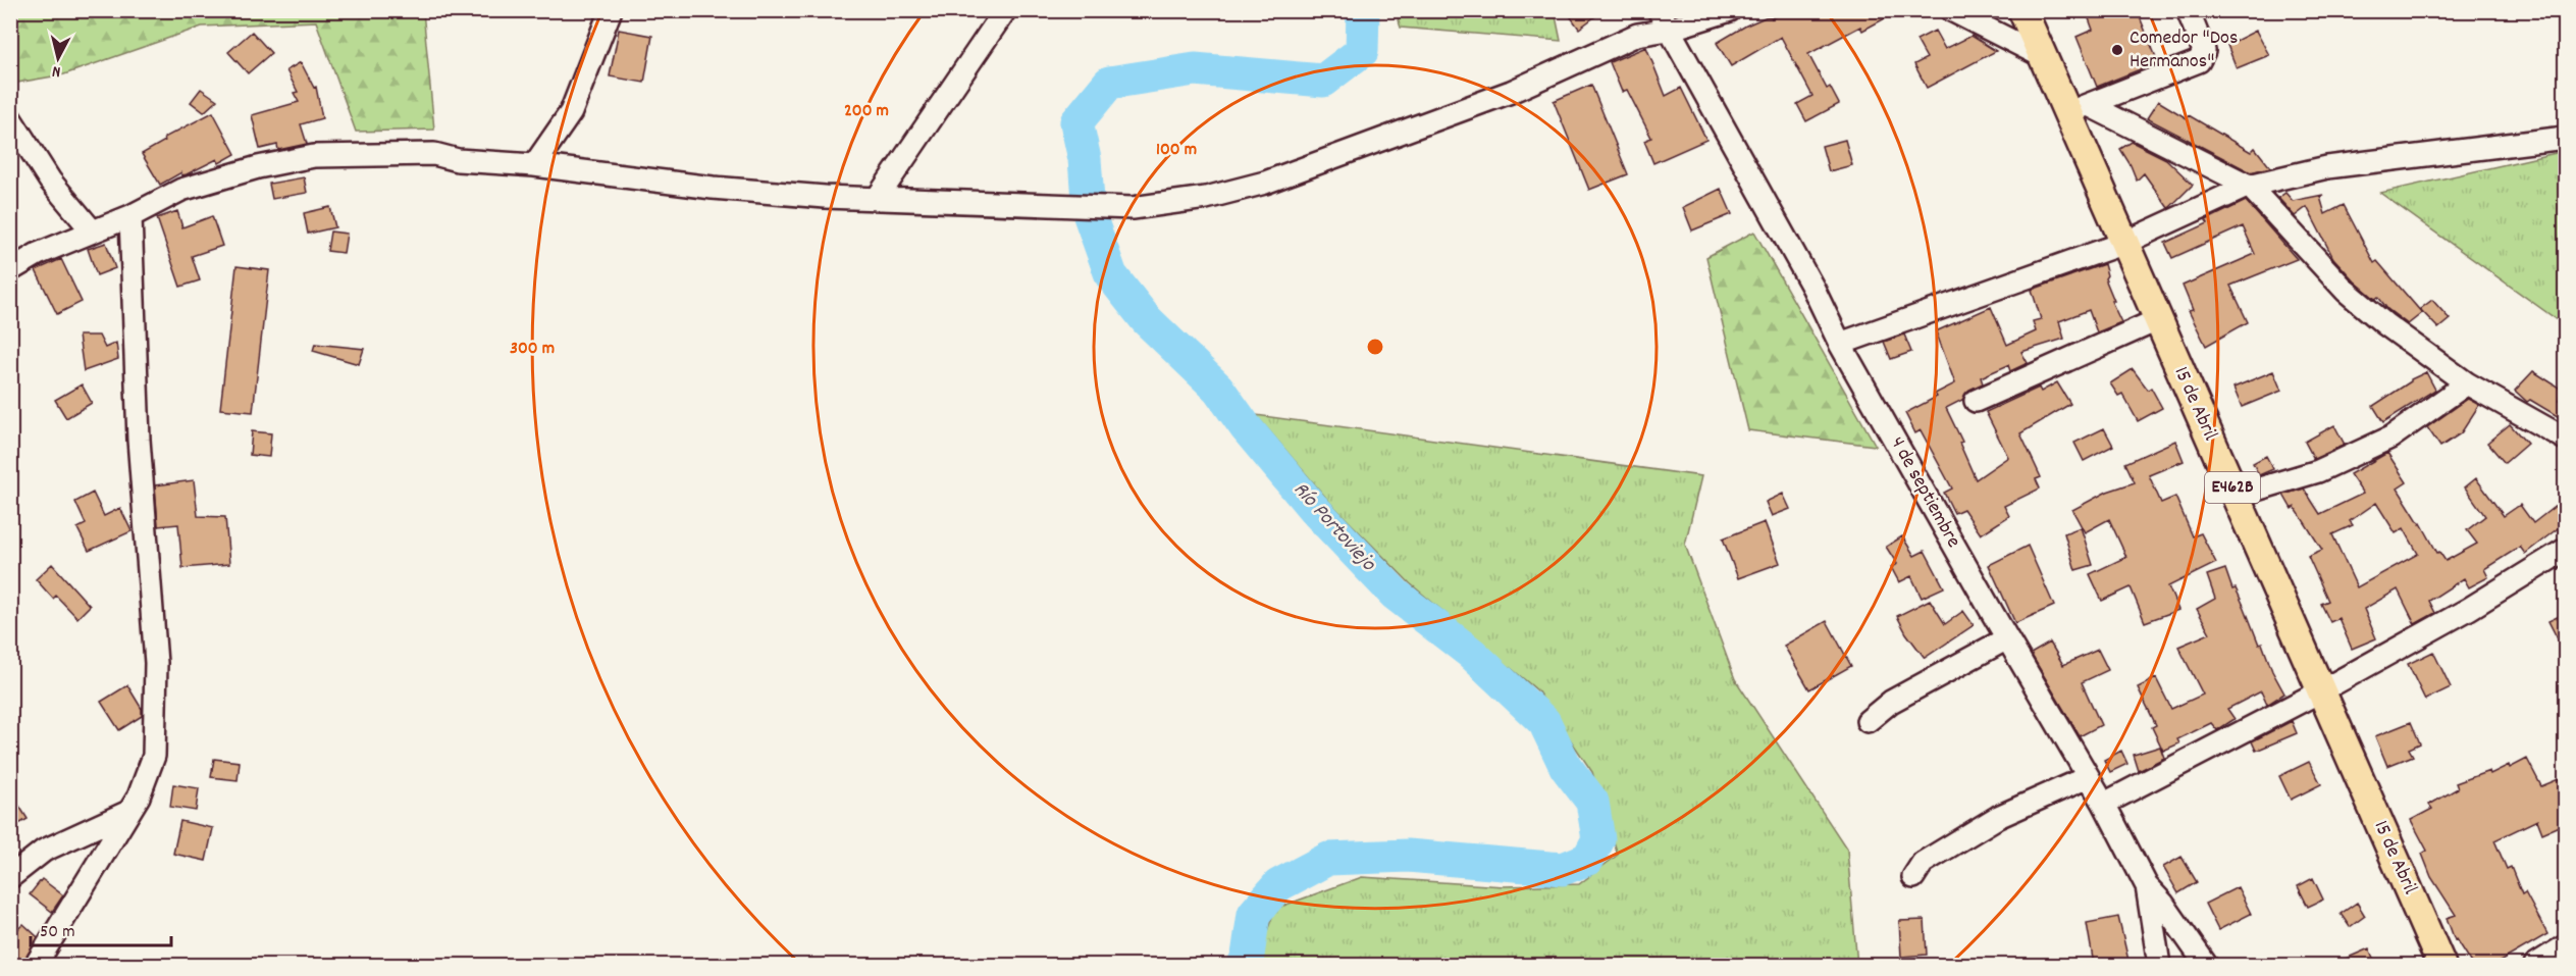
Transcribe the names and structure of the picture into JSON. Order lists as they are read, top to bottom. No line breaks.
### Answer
{"streets":{"main road":["15 de Abril","E462B"],"street":["4 de septiembre"]},"water":["Río Portoviejo"],"places":["Comedor \"Dos Hermanos\""],"scale_bar":"50 m","north":"bottom","rings":["200 m","100 m","300 m"]}
